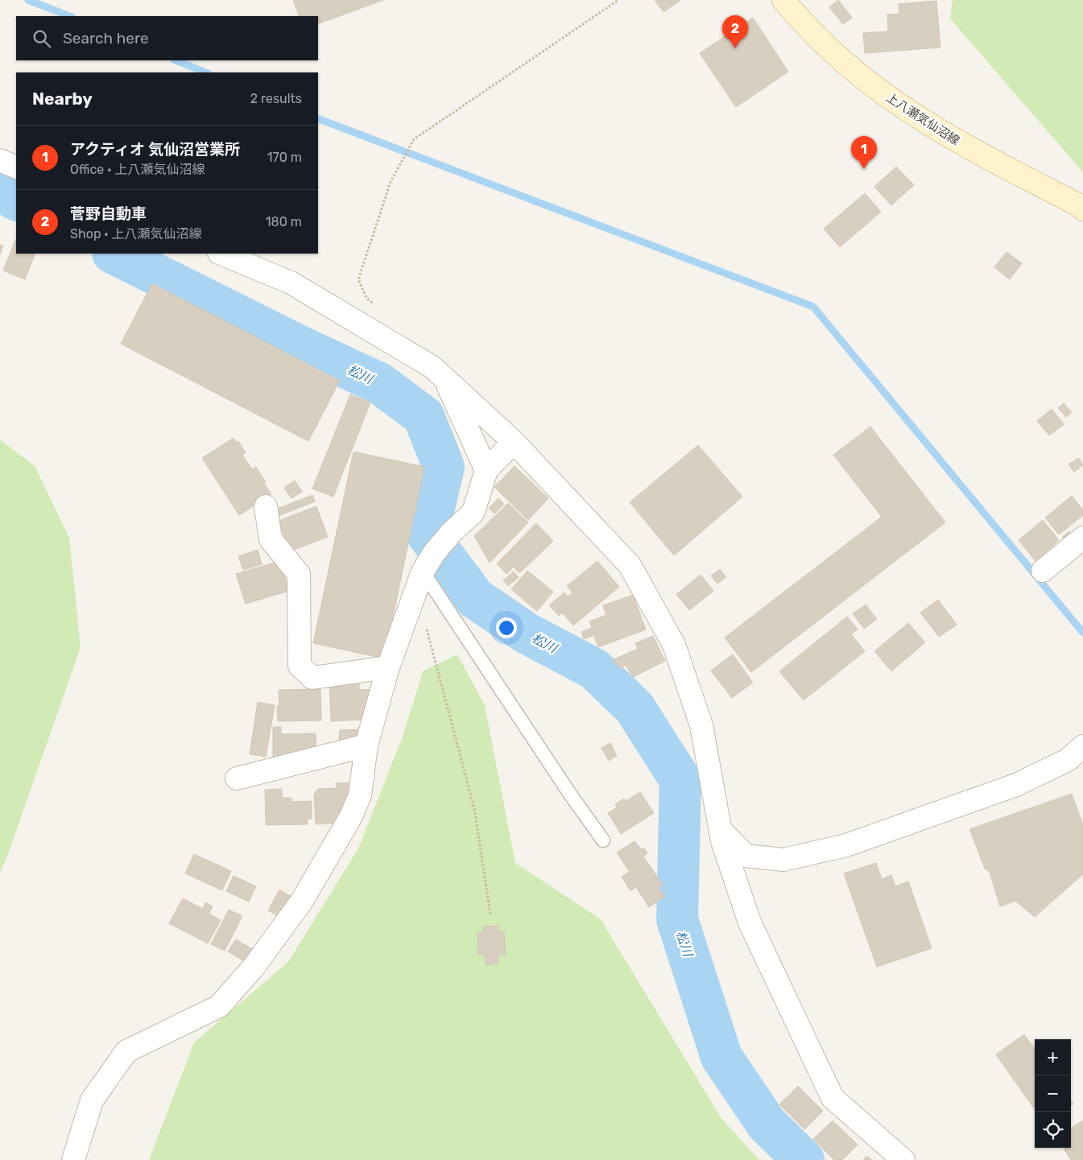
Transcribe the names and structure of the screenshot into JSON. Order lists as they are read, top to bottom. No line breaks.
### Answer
{"streets":{"main road":["上八瀬気仙沼線"]},"water":["松川"],"page":{"pins":["2","1"],"search":"Search here","heading":["Nearby","2 results"],"list":[{"mark":"1","name":"アクティオ 気仙沼営業所","note":"Office · 上八瀬気仙沼線","value":"170 m"},{"mark":"2","name":"菅野自動車","note":"Shop · 上八瀬気仙沼線","value":"180 m"}],"map_buttons":["+","−"]}}
